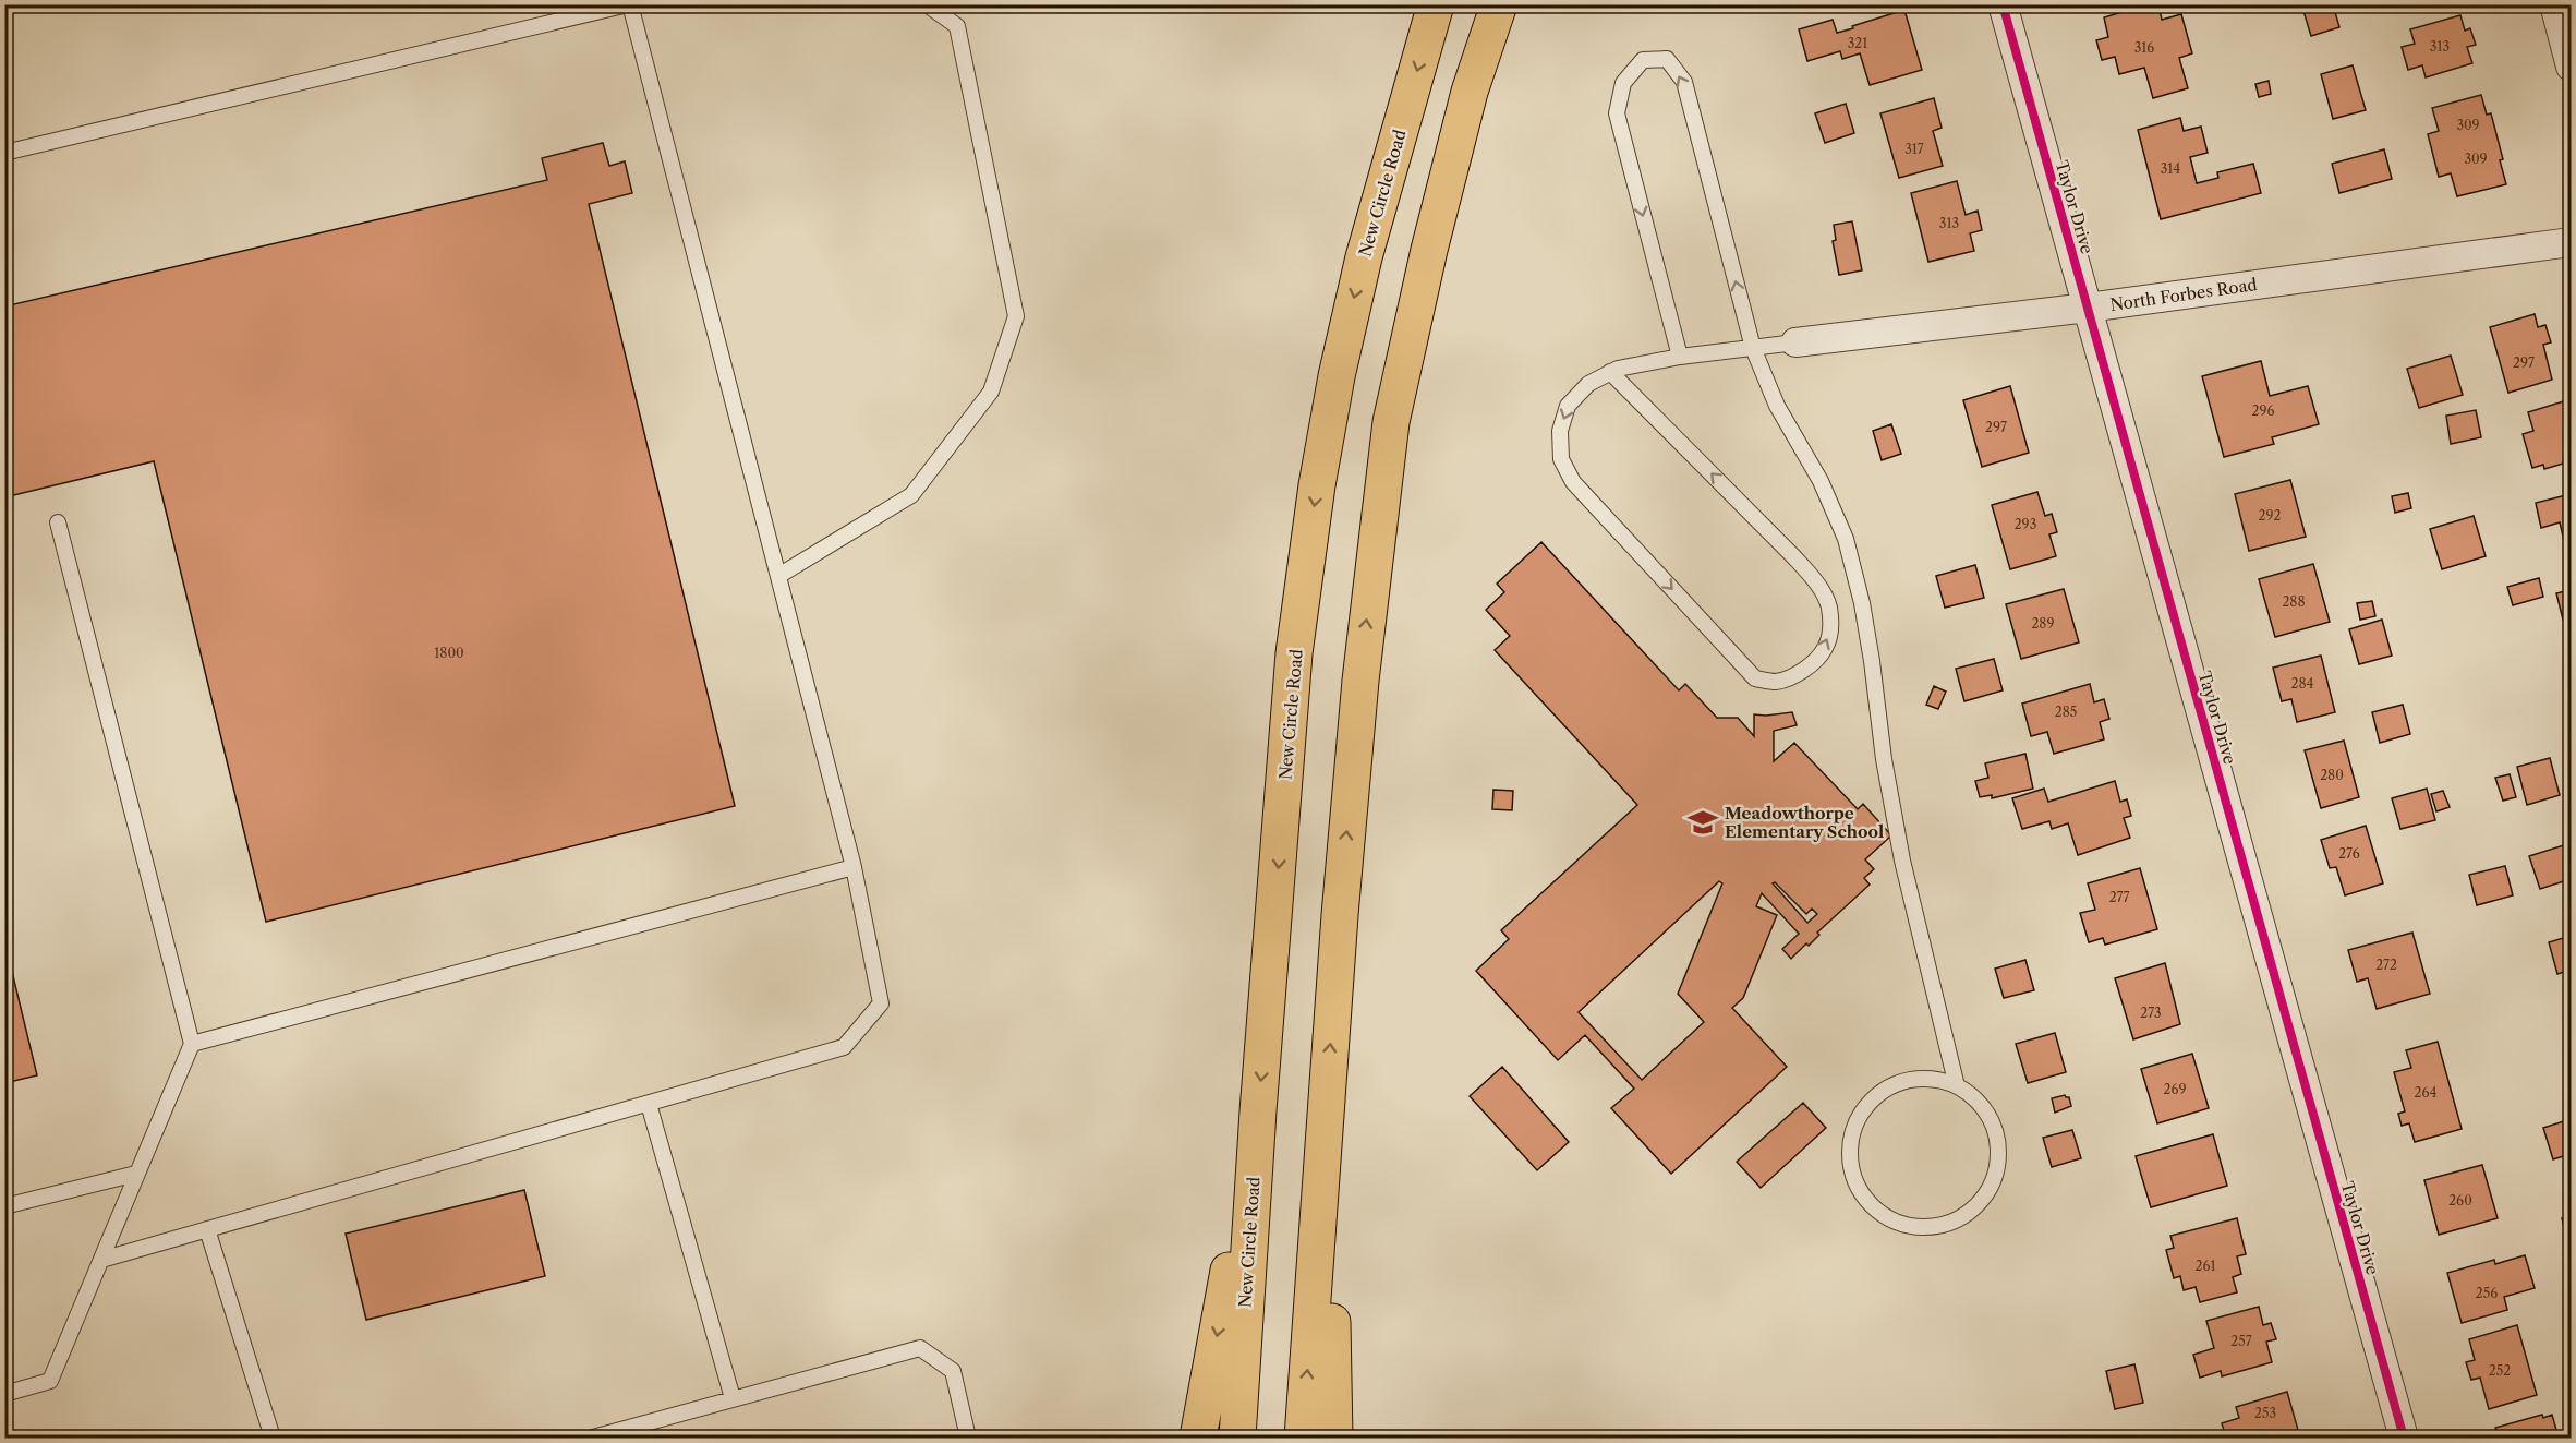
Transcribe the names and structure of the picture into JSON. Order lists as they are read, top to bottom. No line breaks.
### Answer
{"streets":{"highway":["New Circle Road"],"street":["Taylor Drive","North Forbes Road"]},"crossings":[["Taylor Drive","North Forbes Road"]],"places":{"school or university":["Meadowthorpe Elementary School"]},"house_numbers":["321","313","316","309","317","309","314","313","297","296","297","292","293","288","289","1800","284","285","280","276","277","272","273","269","264","260","261","256","257","252","253"]}
